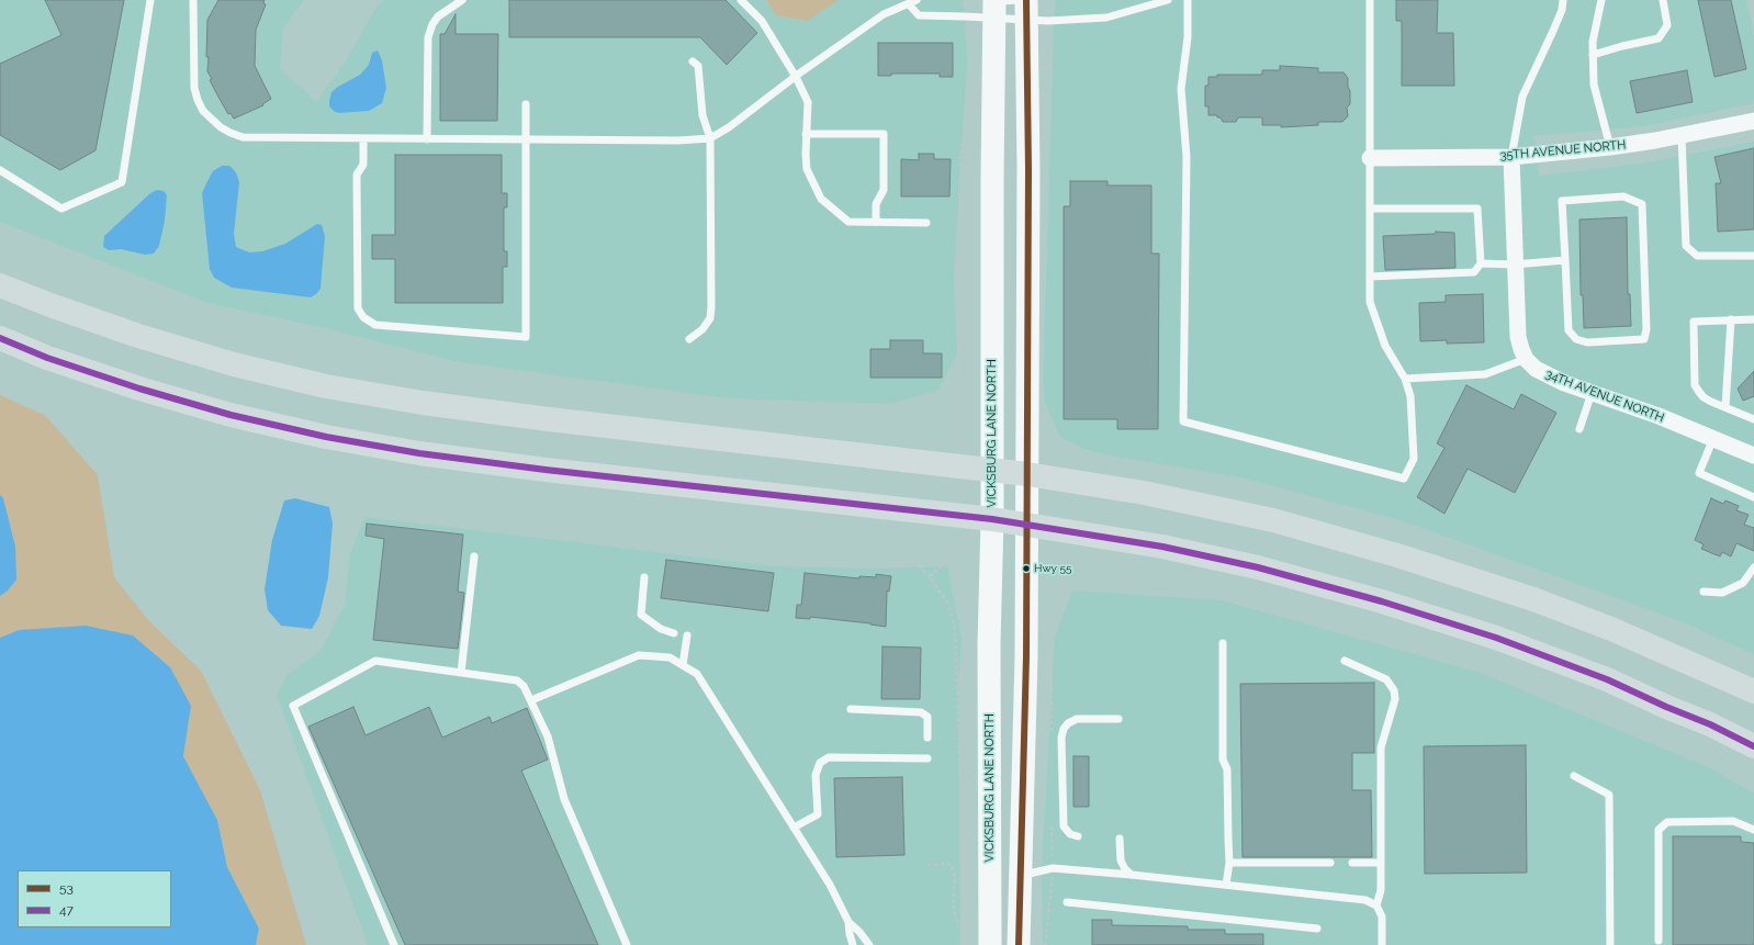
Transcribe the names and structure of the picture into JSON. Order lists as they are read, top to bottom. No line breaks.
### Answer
{"streets":{"main road":["VICKSBURG LANE NORTH"],"street":["35TH AVENUE NORTH","34TH AVENUE NORTH"]},"crossings":[["35TH AVENUE NORTH","34TH AVENUE NORTH"]],"places":["Hwy 55"],"lines":["transit line 53","transit line 47"],"legend":["53","47"]}
